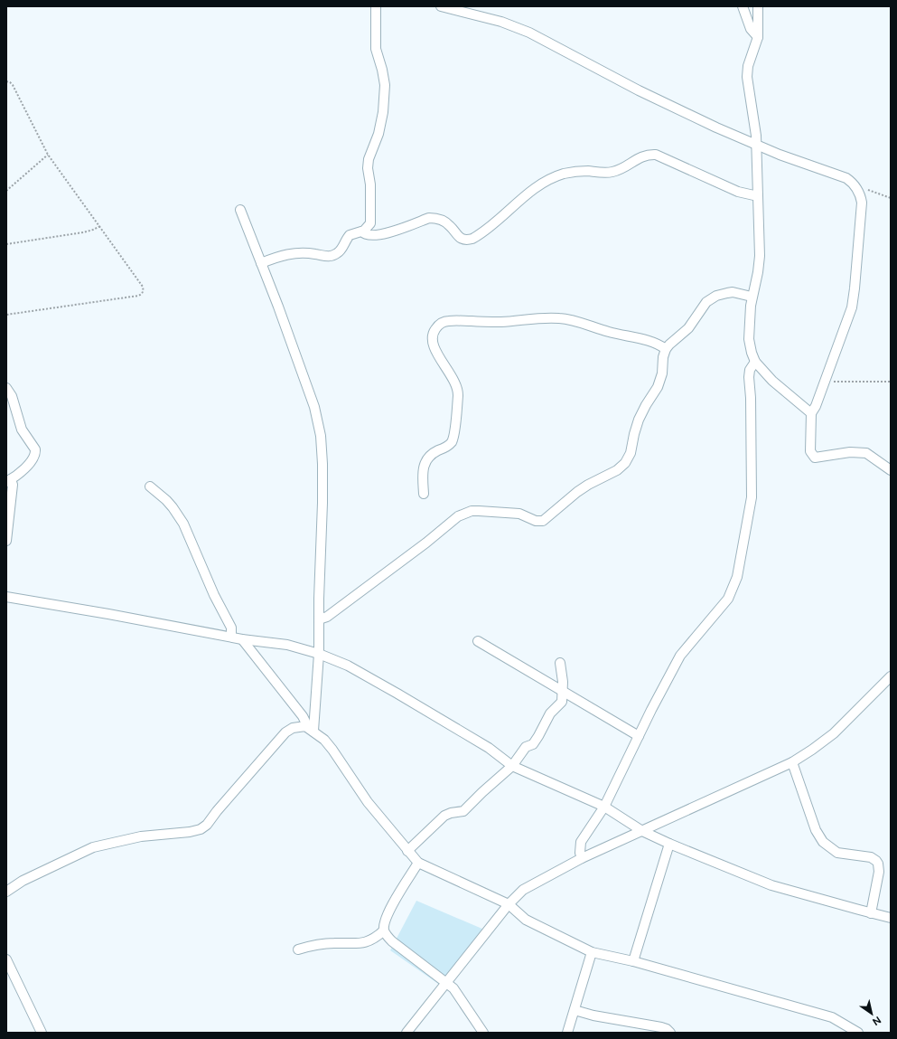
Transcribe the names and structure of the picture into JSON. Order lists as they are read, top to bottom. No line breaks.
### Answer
{"north":"bottom right"}
